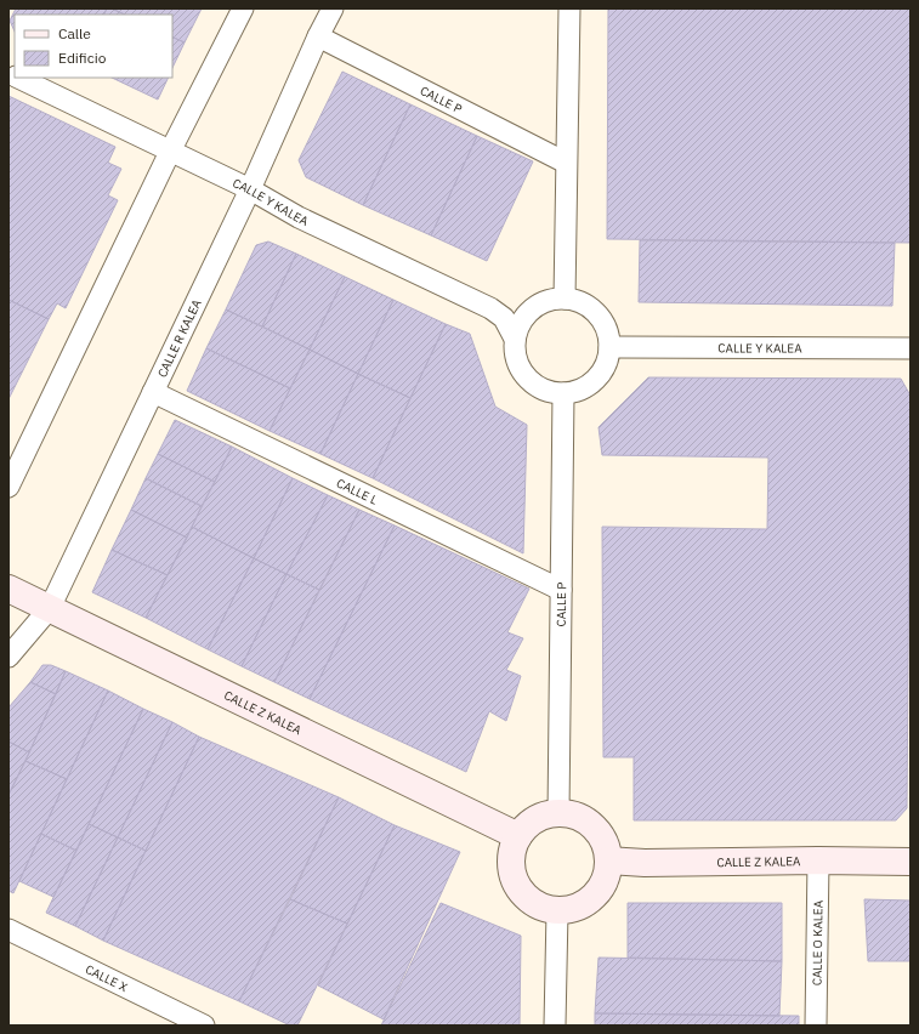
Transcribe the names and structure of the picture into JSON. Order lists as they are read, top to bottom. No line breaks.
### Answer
{"streets":{"street":["CALLE P","CALLE Y KALEA","CALLE R KALEA","CALLE L","CALLE Z KALEA","CALLE O KALEA","CALLE X"]},"crossings":[["CALLE P","CALLE Y KALEA"],["CALLE P","CALLE R KALEA"],["CALLE P","CALLE L"],["CALLE P","CALLE Z KALEA"],["CALLE Y KALEA","CALLE R KALEA"],["CALLE R KALEA","CALLE L"],["CALLE R KALEA","CALLE Z KALEA"],["CALLE Z KALEA","CALLE O KALEA"]],"legend":["Calle","Edificio"]}
